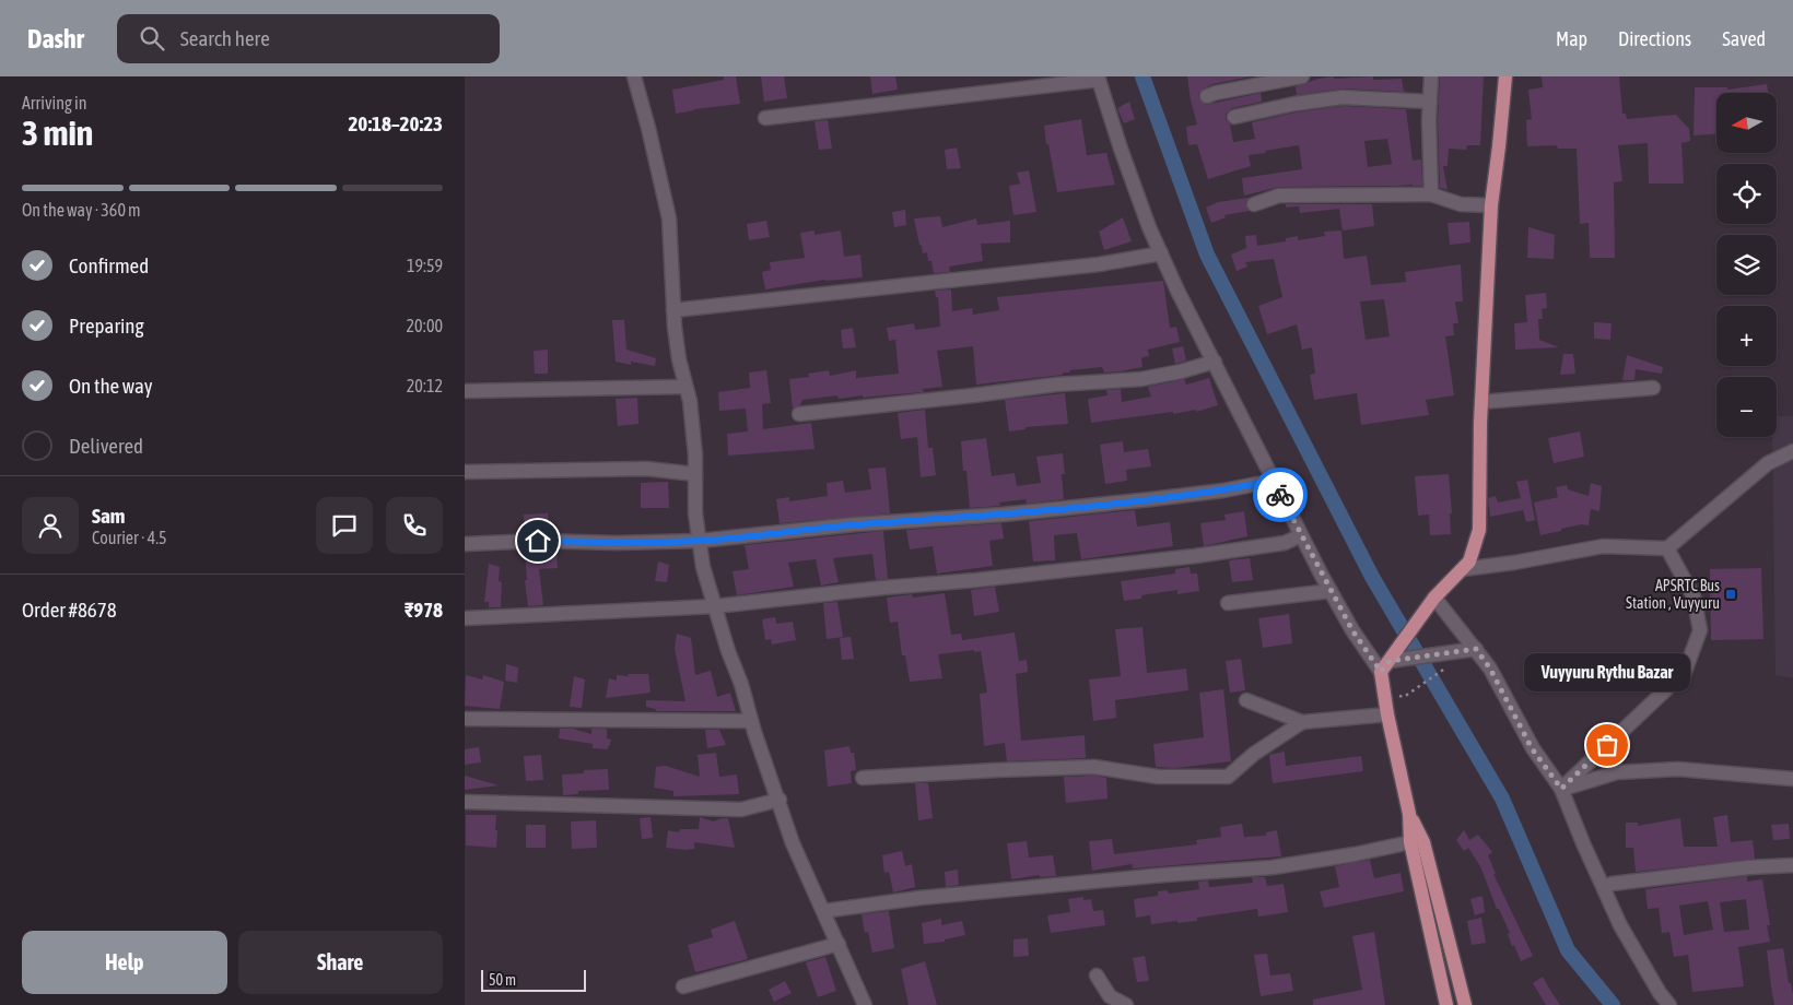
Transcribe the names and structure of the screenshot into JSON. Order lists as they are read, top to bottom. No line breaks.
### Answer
{"places":{"transit":["APSRTC Bus Station , Vuyyuru"],"other":["Vuyyuru Rythu Bazar"]},"scale_bar":"50 m","north":"left","page":{"header":"Dashr","search":"Search here","nav":["Map","Directions","Saved"],"heading":["3 min","Arriving in","20:18–20:23"],"panel":["Sam","Courier · 4.5","Order #8678","₹978"],"map_buttons":["+","−"],"bar":"On the way · 360 m","list":[["Confirmed","19:59"],["Preparing","20:00"],["On the way","20:12"],"Delivered"],"bubble":"Vuyyuru Rythu Bazar","buttons":["Help","Share"],"scale":"50 m"}}
